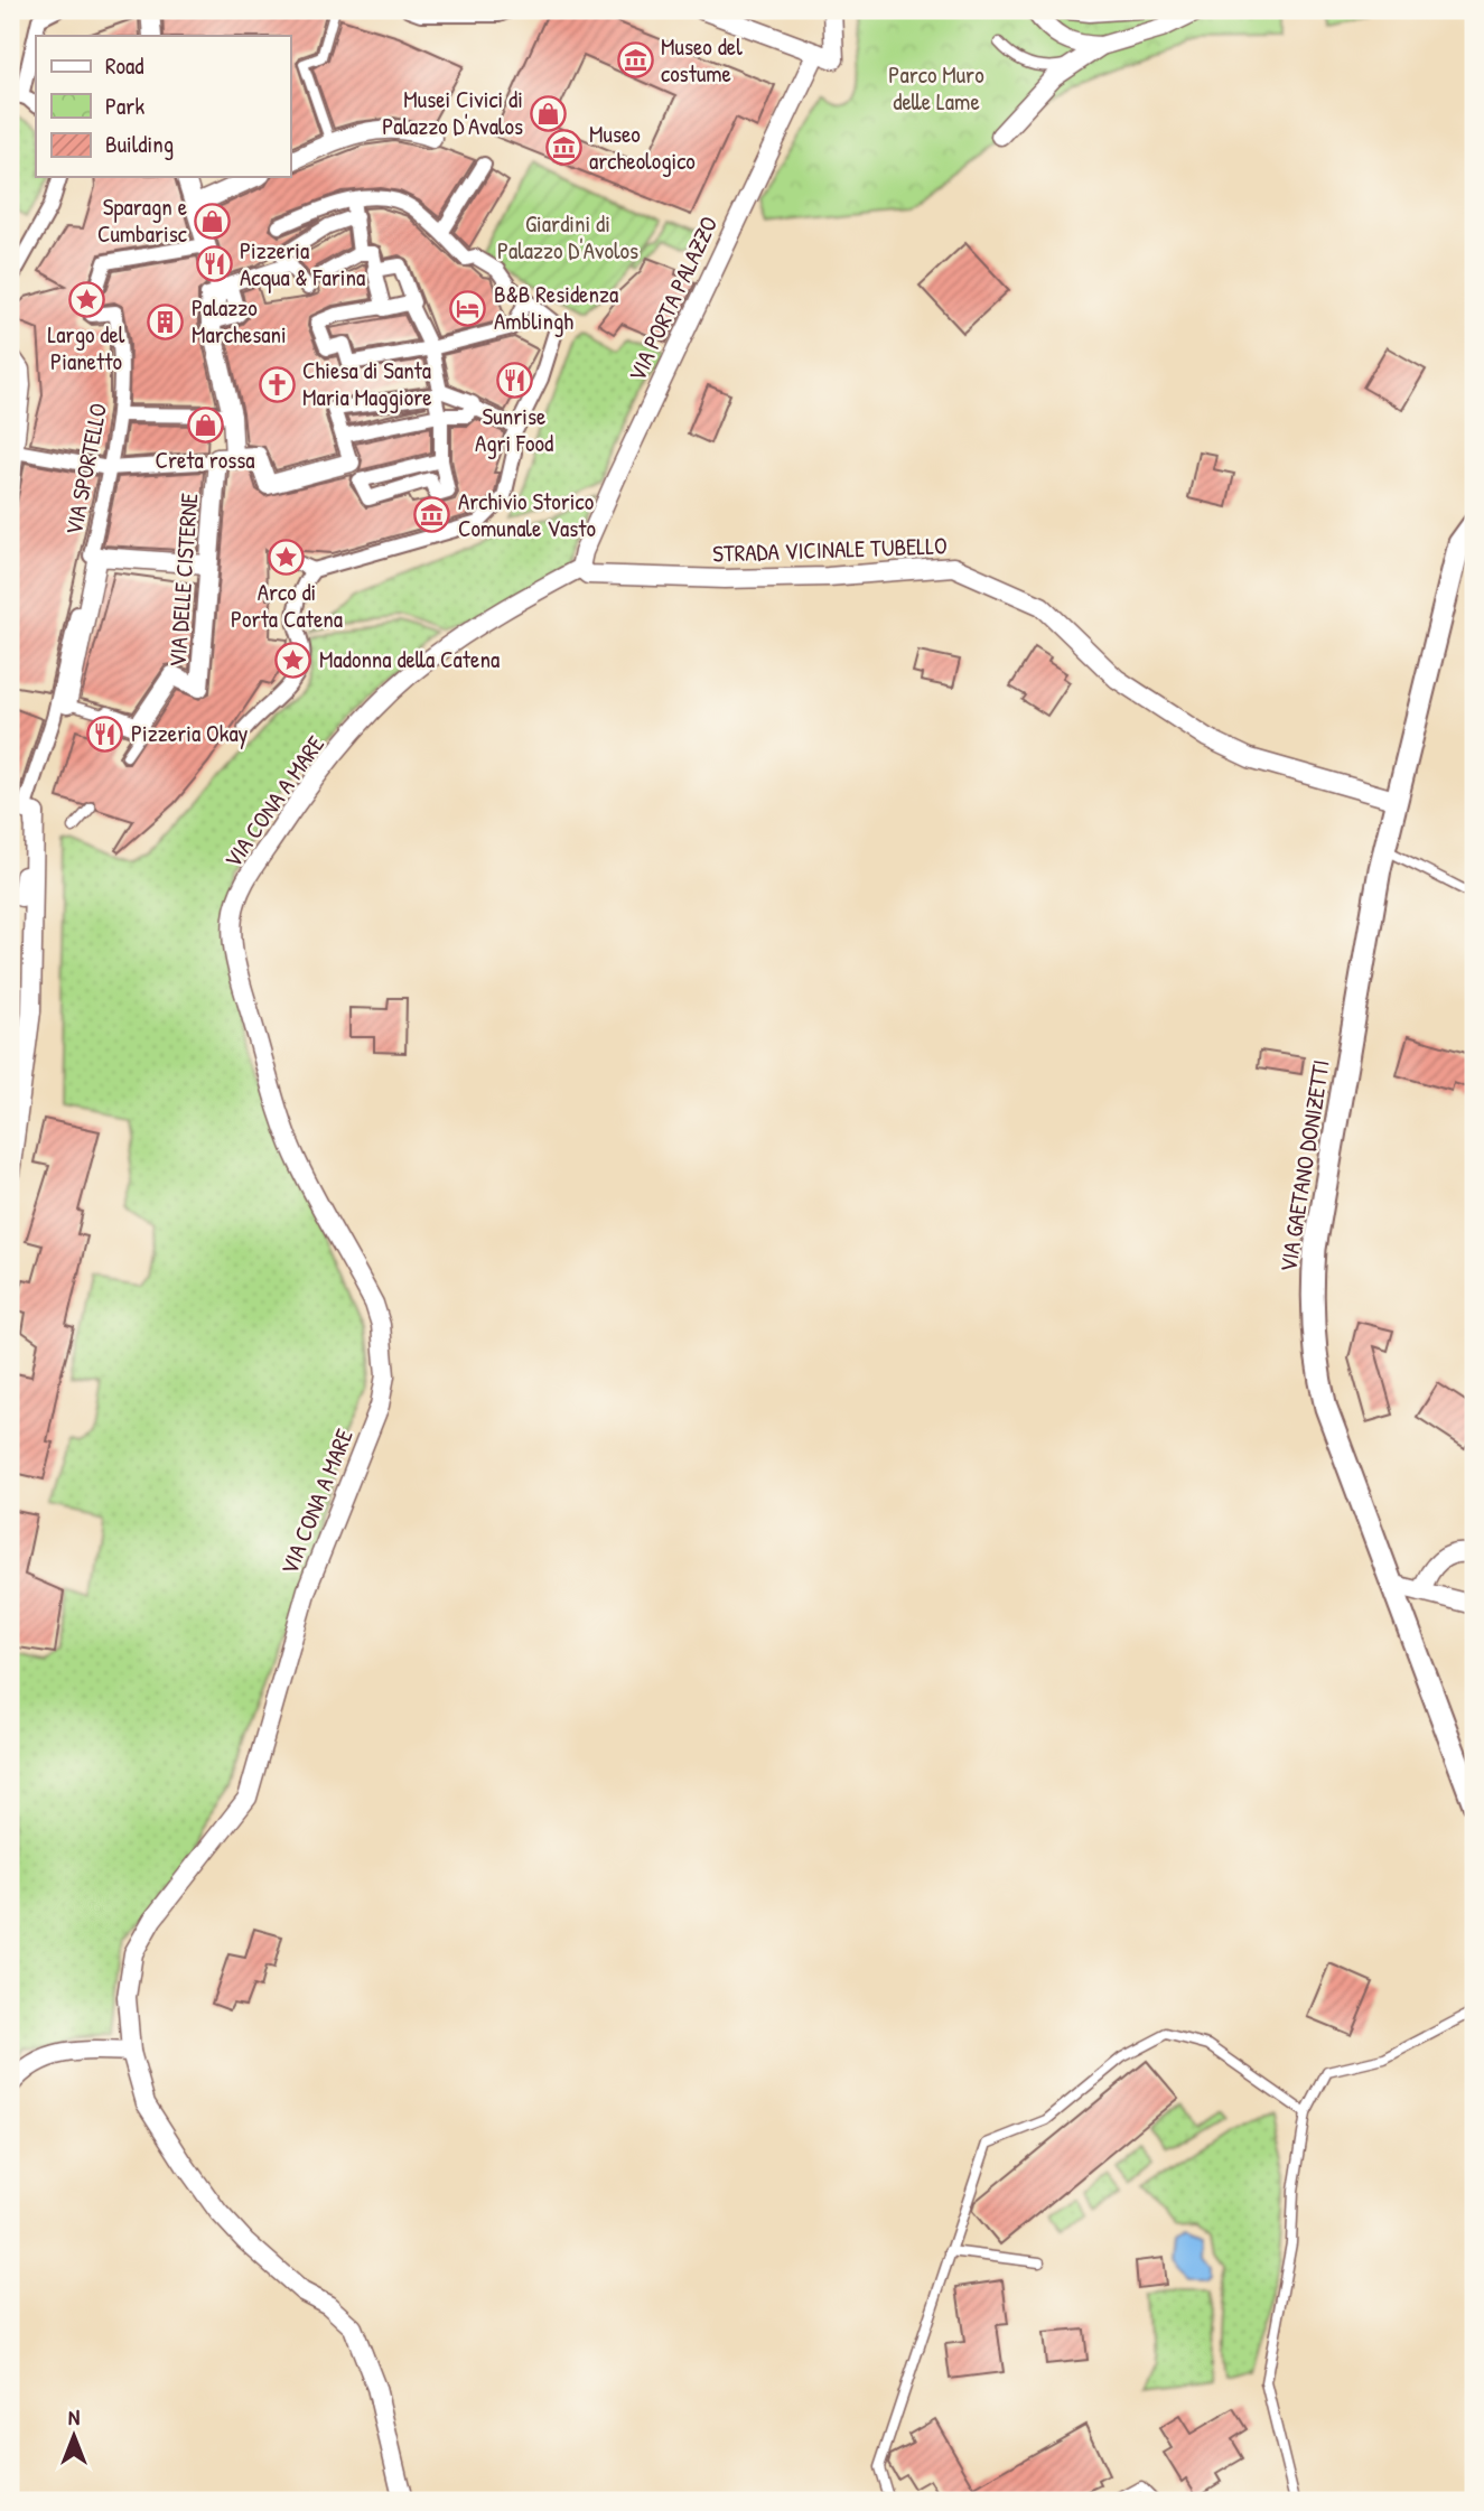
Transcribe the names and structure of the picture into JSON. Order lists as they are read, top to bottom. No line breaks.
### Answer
{"streets":{"street":["VIA PORTA PALAZZO","VIA SPORTELLO","STRADA VICINALE TUBELLO","VIA DELLE CISTERNE","VIA CONA A MARE","VIA GAETANO DONIZETTI"]},"crossings":[["VIA PORTA PALAZZO","STRADA VICINALE TUBELLO"],["VIA PORTA PALAZZO","VIA CONA A MARE"],["STRADA VICINALE TUBELLO","VIA CONA A MARE"],["STRADA VICINALE TUBELLO","VIA GAETANO DONIZETTI"]],"parks":["Parco Muro delle Lame","Giardini di Palazzo D'Avolos"],"places":{"museum":["Museo del costume","Museo archeologico","Archivio Storico Comunale Vasto"],"shop":["Musei Civici di Palazzo D'Avalos","Sparagn e Cumbarisc","Creta rossa"],"restaurant":["Pizzeria Acqua & Farina","Sunrise Agri Food","Pizzeria Okay"],"place":["Largo del Pianetto","Arco di Porta Catena","Madonna della Catena"],"hotel":["B&B Residenza Amblingh"],"building":["Palazzo Marchesani"],"church":["Chiesa di Santa Maria Maggiore"]},"legend":["Road","Park","Building"],"north":"top"}
